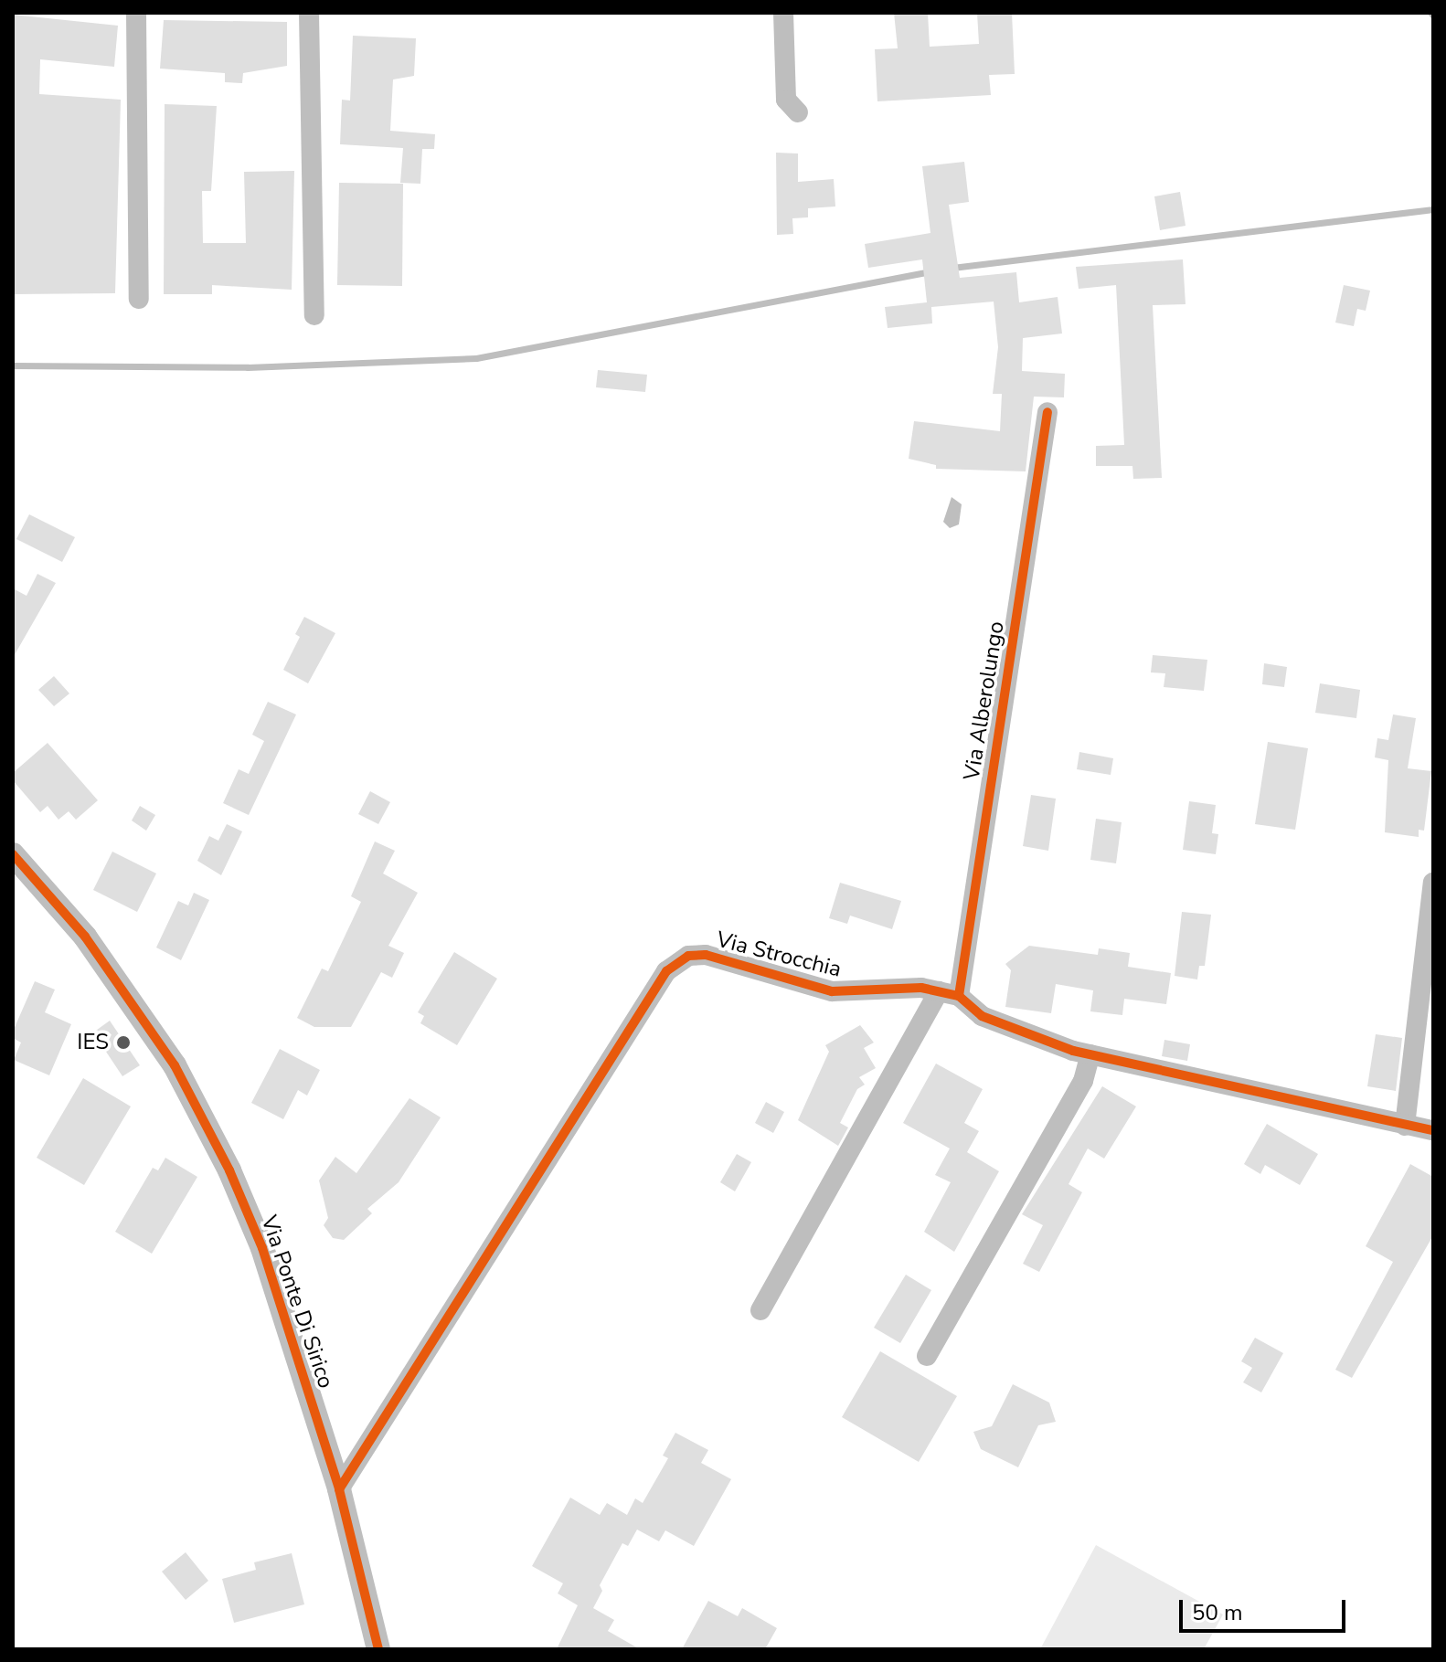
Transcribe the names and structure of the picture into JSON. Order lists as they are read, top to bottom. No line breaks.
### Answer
{"streets":{"street":["Via Alberolungo","Via Strocchia","Via Ponte Di Sirico"]},"crossings":[["Via Alberolungo","Via Strocchia"],["Via Strocchia","Via Ponte Di Sirico"]],"places":["IES"],"scale_bar":"50 m"}
